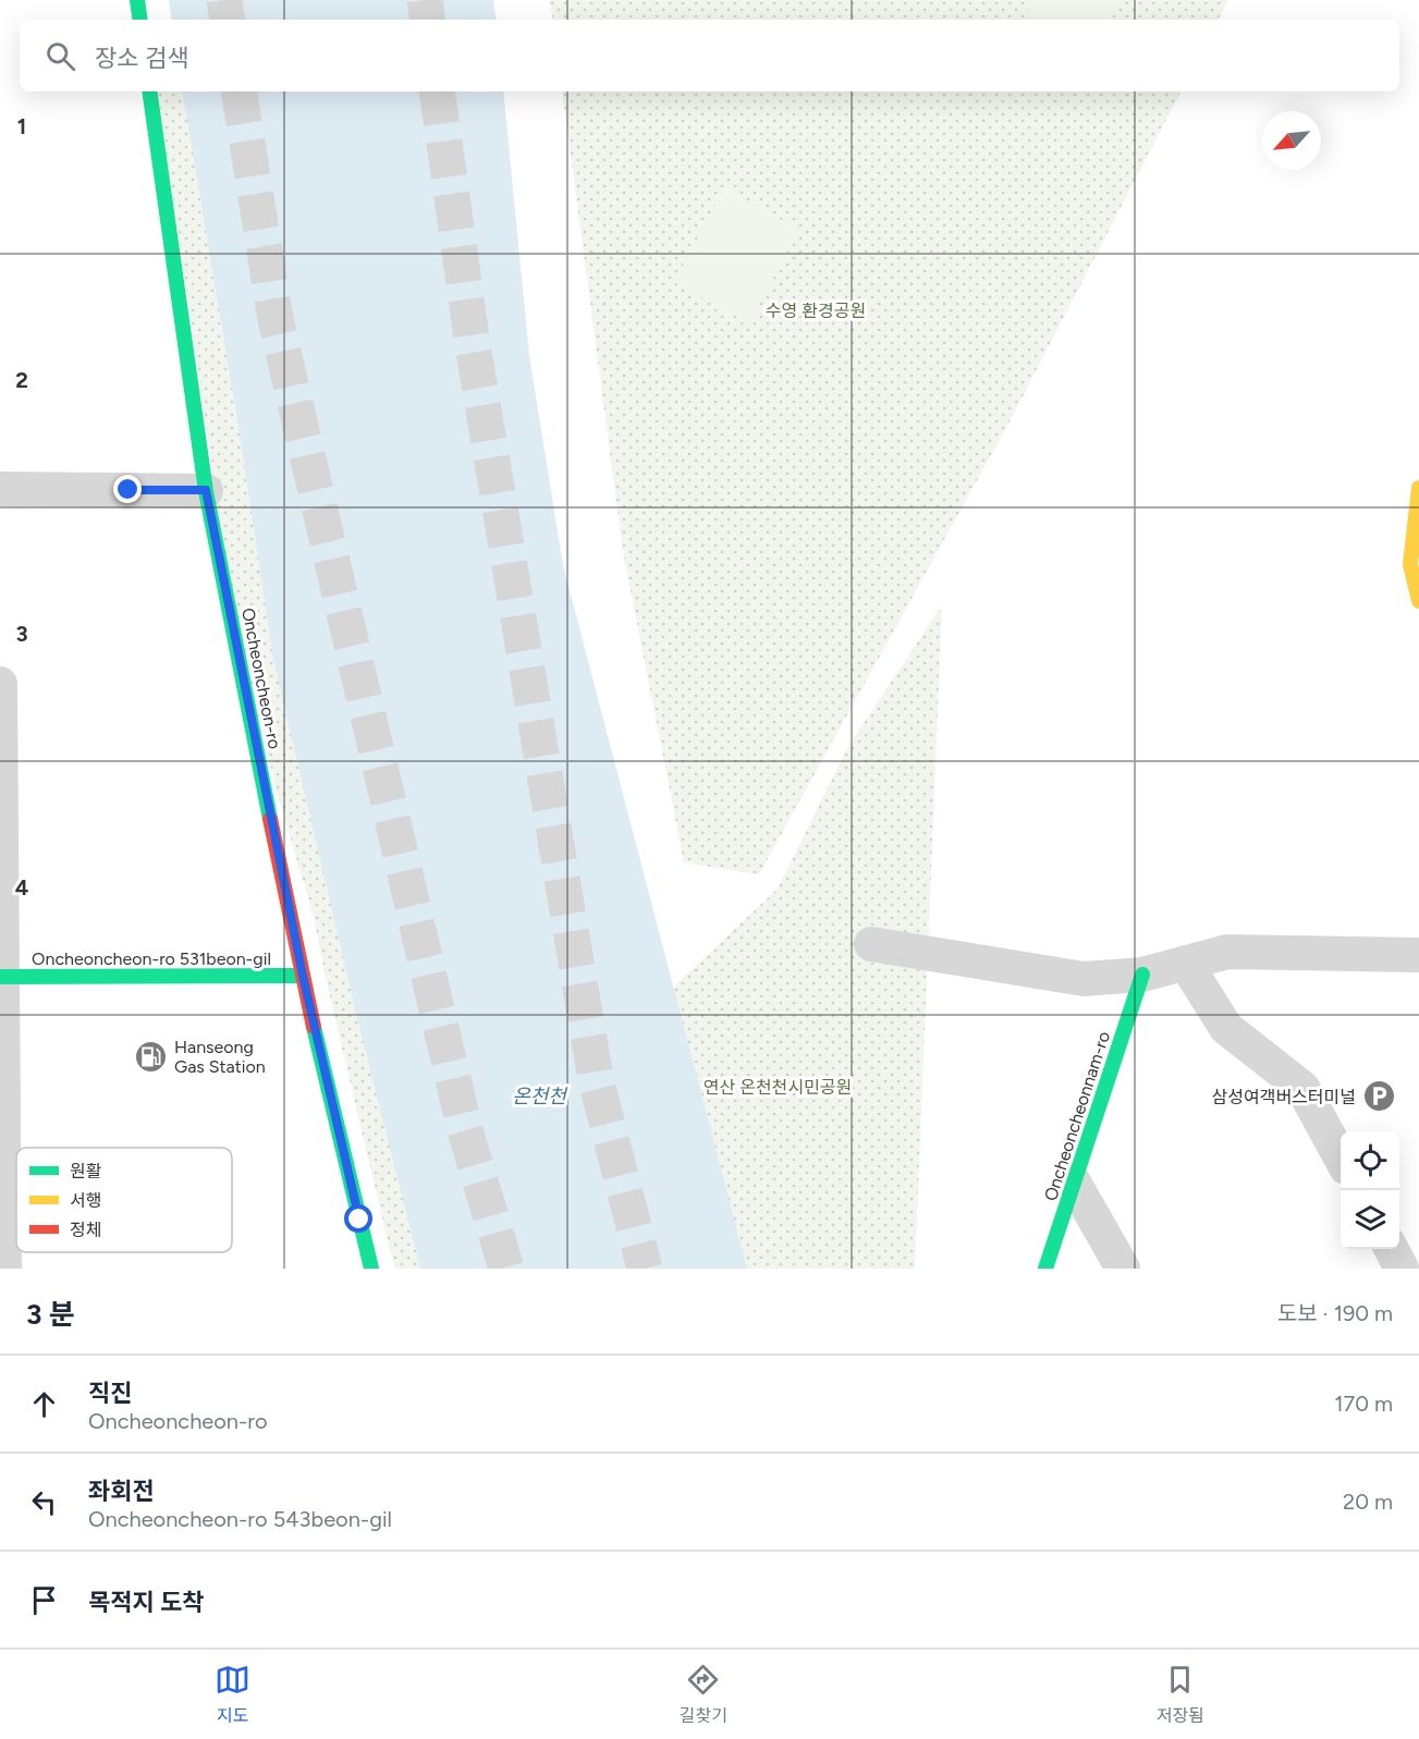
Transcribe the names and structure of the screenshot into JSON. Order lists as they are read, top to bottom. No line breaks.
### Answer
{"streets":{"street":["Oncheoncheon-ro","Oncheoncheon-ro 531beon-gil","Oncheoncheonnam-ro"]},"crossings":[["Oncheoncheon-ro","Oncheoncheon-ro 531beon-gil"]],"water":["온천천"],"parks":["수영 환경공원","연산 온천천시민공원"],"places":{"fuel station":["Hanseong Gas Station"],"parking":["삼성여객버스터미널"]},"legend":["원활","서행","정체"],"north":"bottom left","page":{"search":"장소 검색","heading":["3 분","도보 · 190 m"],"list":[["직진","Oncheoncheon-ro","170 m"],["좌회전","Oncheoncheon-ro 543beon-gil","20 m"],"목적지 도착"],"nav":["지도","길찾기","저장됨"]},"grid":{"rows":["1","2","3","4"]}}
